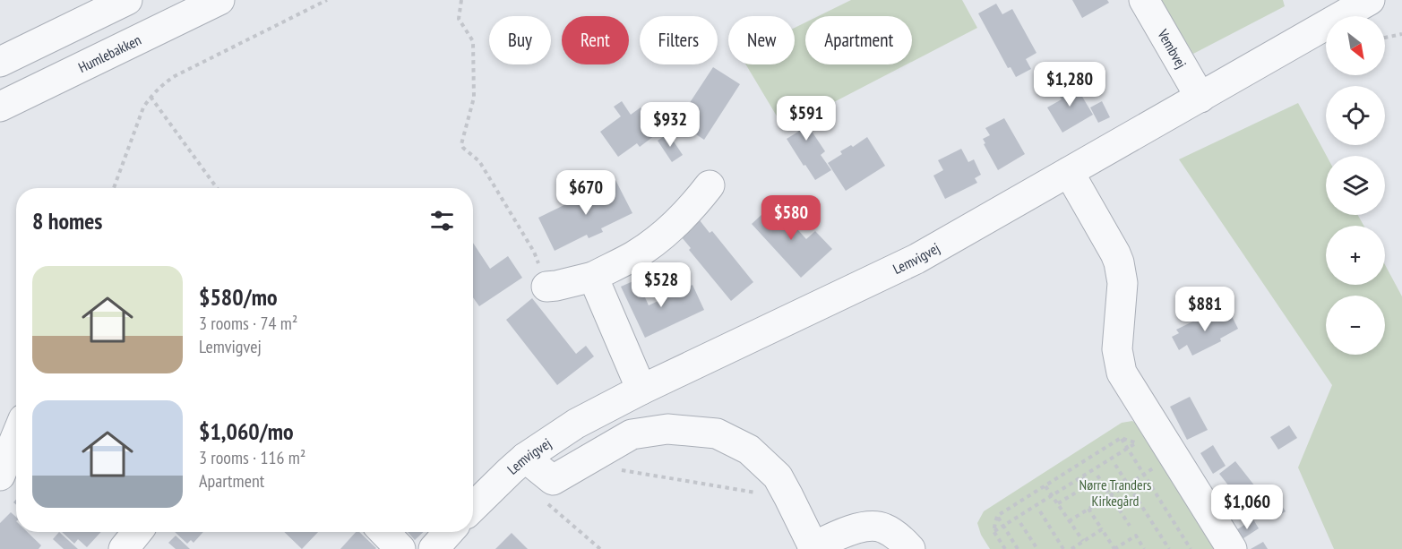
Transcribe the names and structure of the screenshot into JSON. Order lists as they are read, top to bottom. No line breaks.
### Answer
{"streets":{"street":["Vembvej","Humlebakken","Lemvigvej"]},"crossings":[["Vembvej","Lemvigvej"]],"parks":["Nørre Tranders Kirkegård"],"north":"bottom right","page":{"map_buttons":["+","−"],"chip":["Buy","Rent","Filters","New","Apartment"],"price":["$1,280","$591","$932","$670","$580","$528","$881","$1,060"],"heading":"8 homes","list":[{"name":"$580/mo","note":"3 rooms · 74 m² · Lemvigvej"},{"name":"$1,060/mo","note":"3 rooms · 116 m² · Apartment"}]}}
